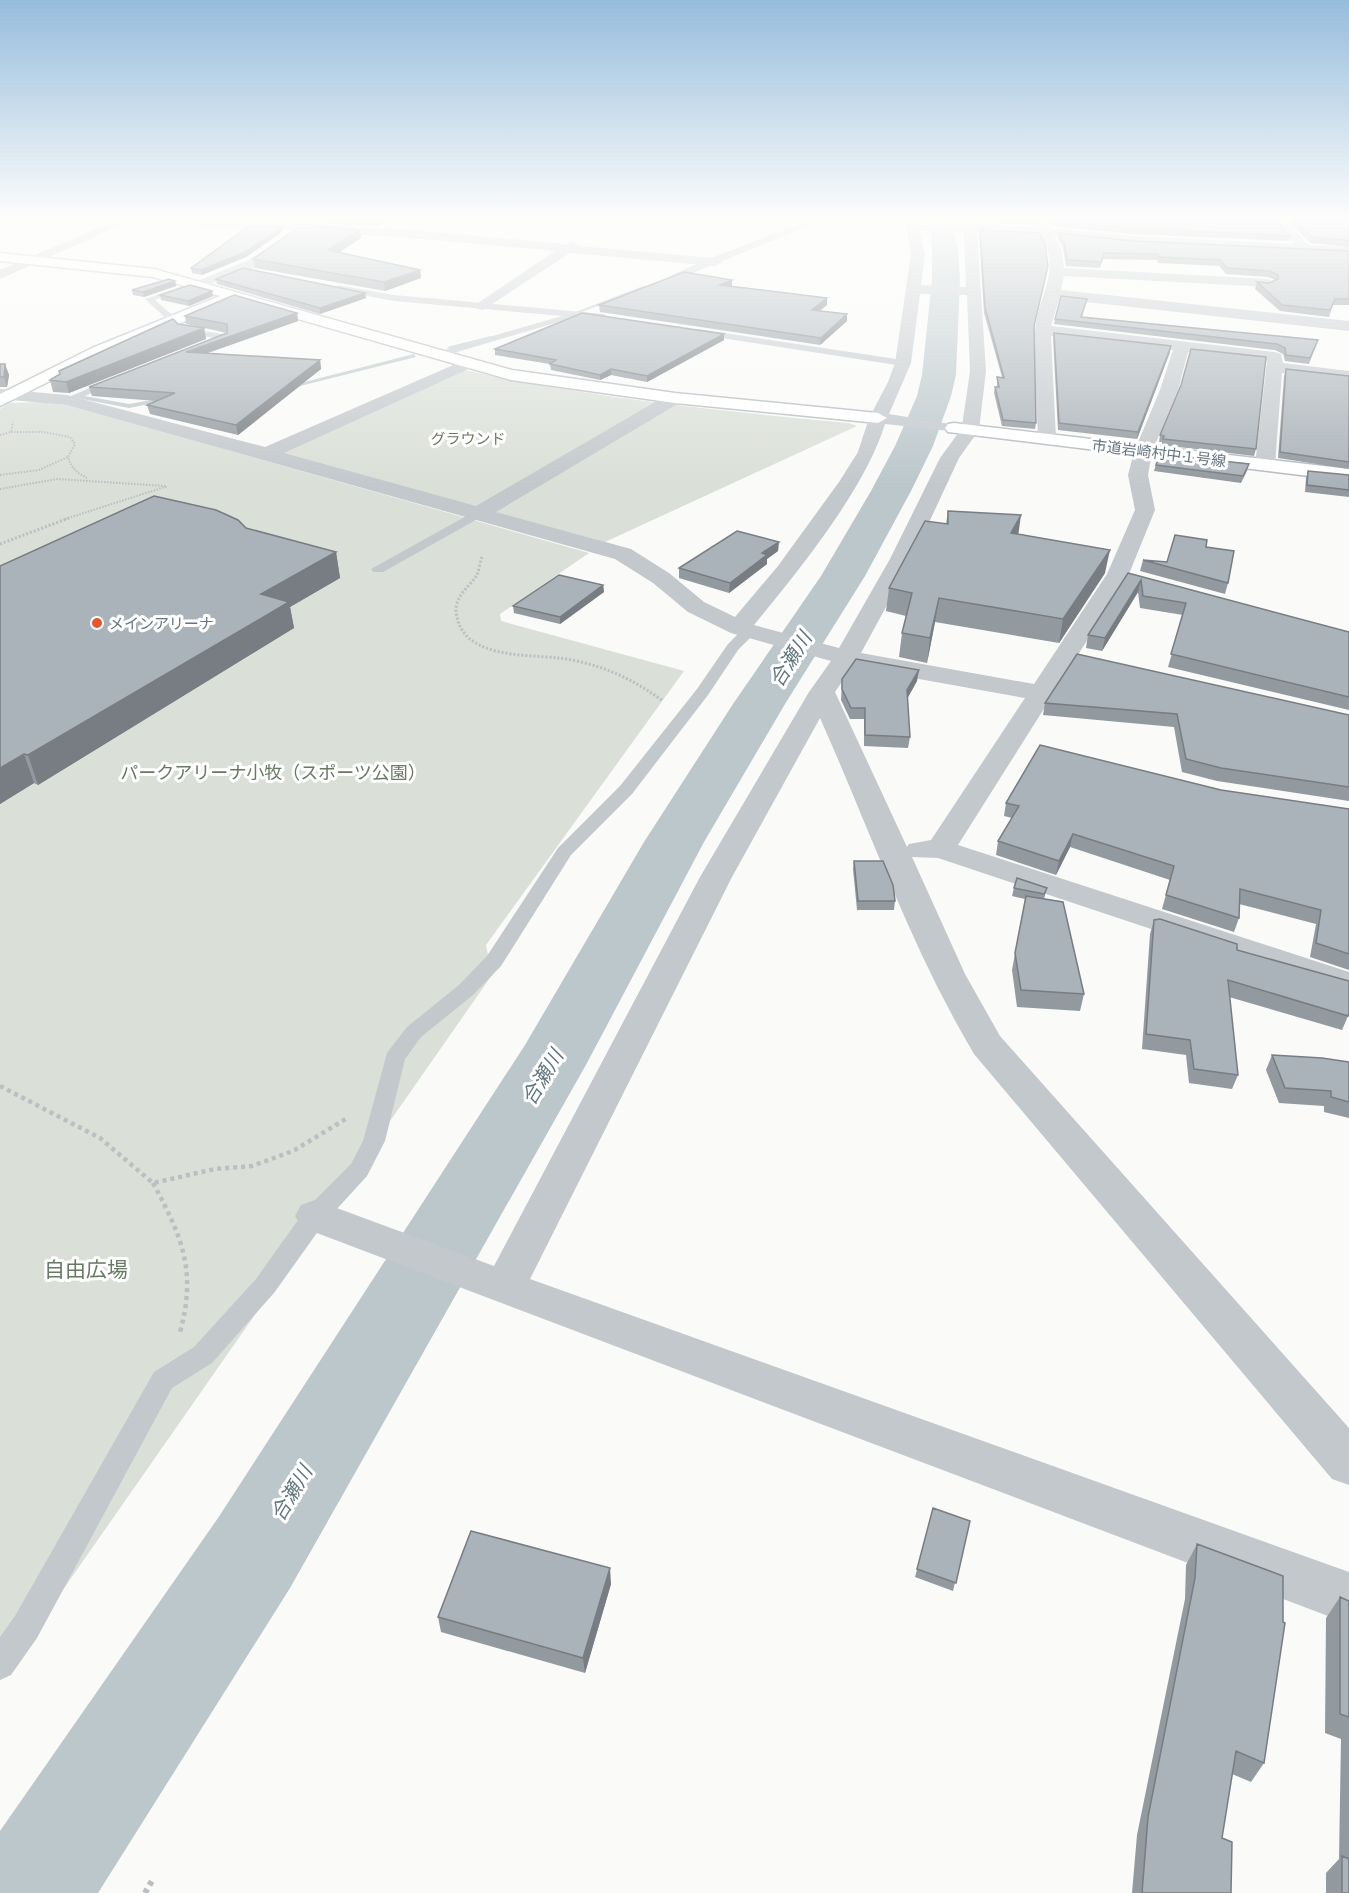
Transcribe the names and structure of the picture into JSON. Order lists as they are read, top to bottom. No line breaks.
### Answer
{"streets":{"street":["市道岩崎村中１号線"]},"water":["合瀬川"],"parks":["グラウンド","パークアリーナ小牧（スポーツ公園）","自由広場"],"places":["メインアリーナ"]}
